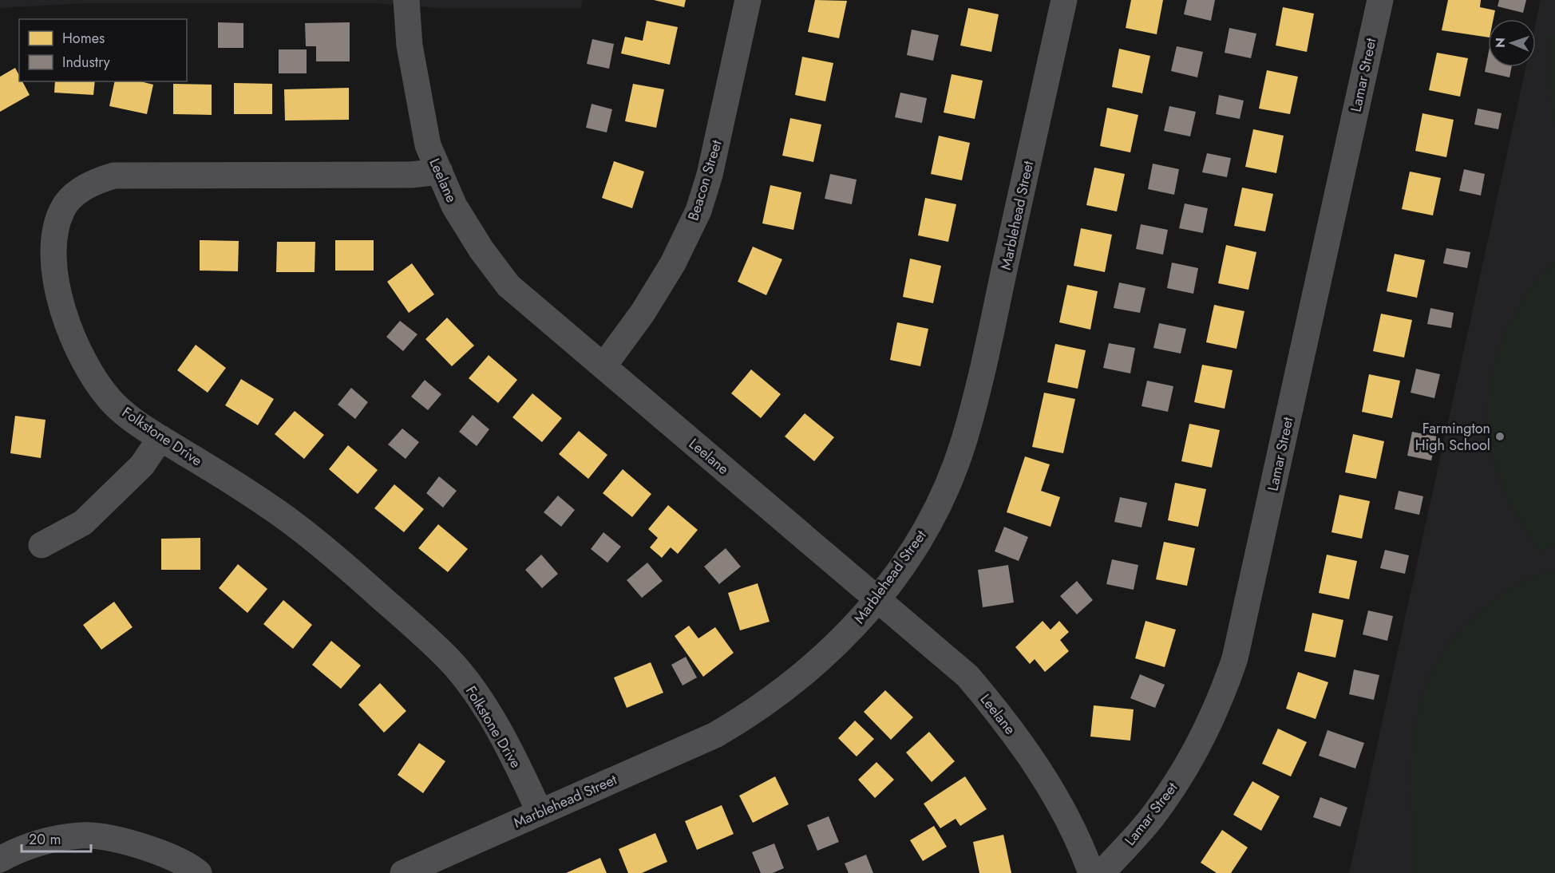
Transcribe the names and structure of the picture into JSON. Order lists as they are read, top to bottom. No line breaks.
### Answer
{"streets":{"street":["Lamar Street","Leelane","Beacon Street","Marblehead Street","Folkstone Drive"]},"crossings":[["Leelane","Beacon Street"],["Leelane","Marblehead Street"],["Leelane","Folkstone Drive"],["Marblehead Street","Folkstone Drive"]],"places":["Farmington High School"],"legend":["Homes","Industry"],"scale_bar":"20 m","north":"left"}
